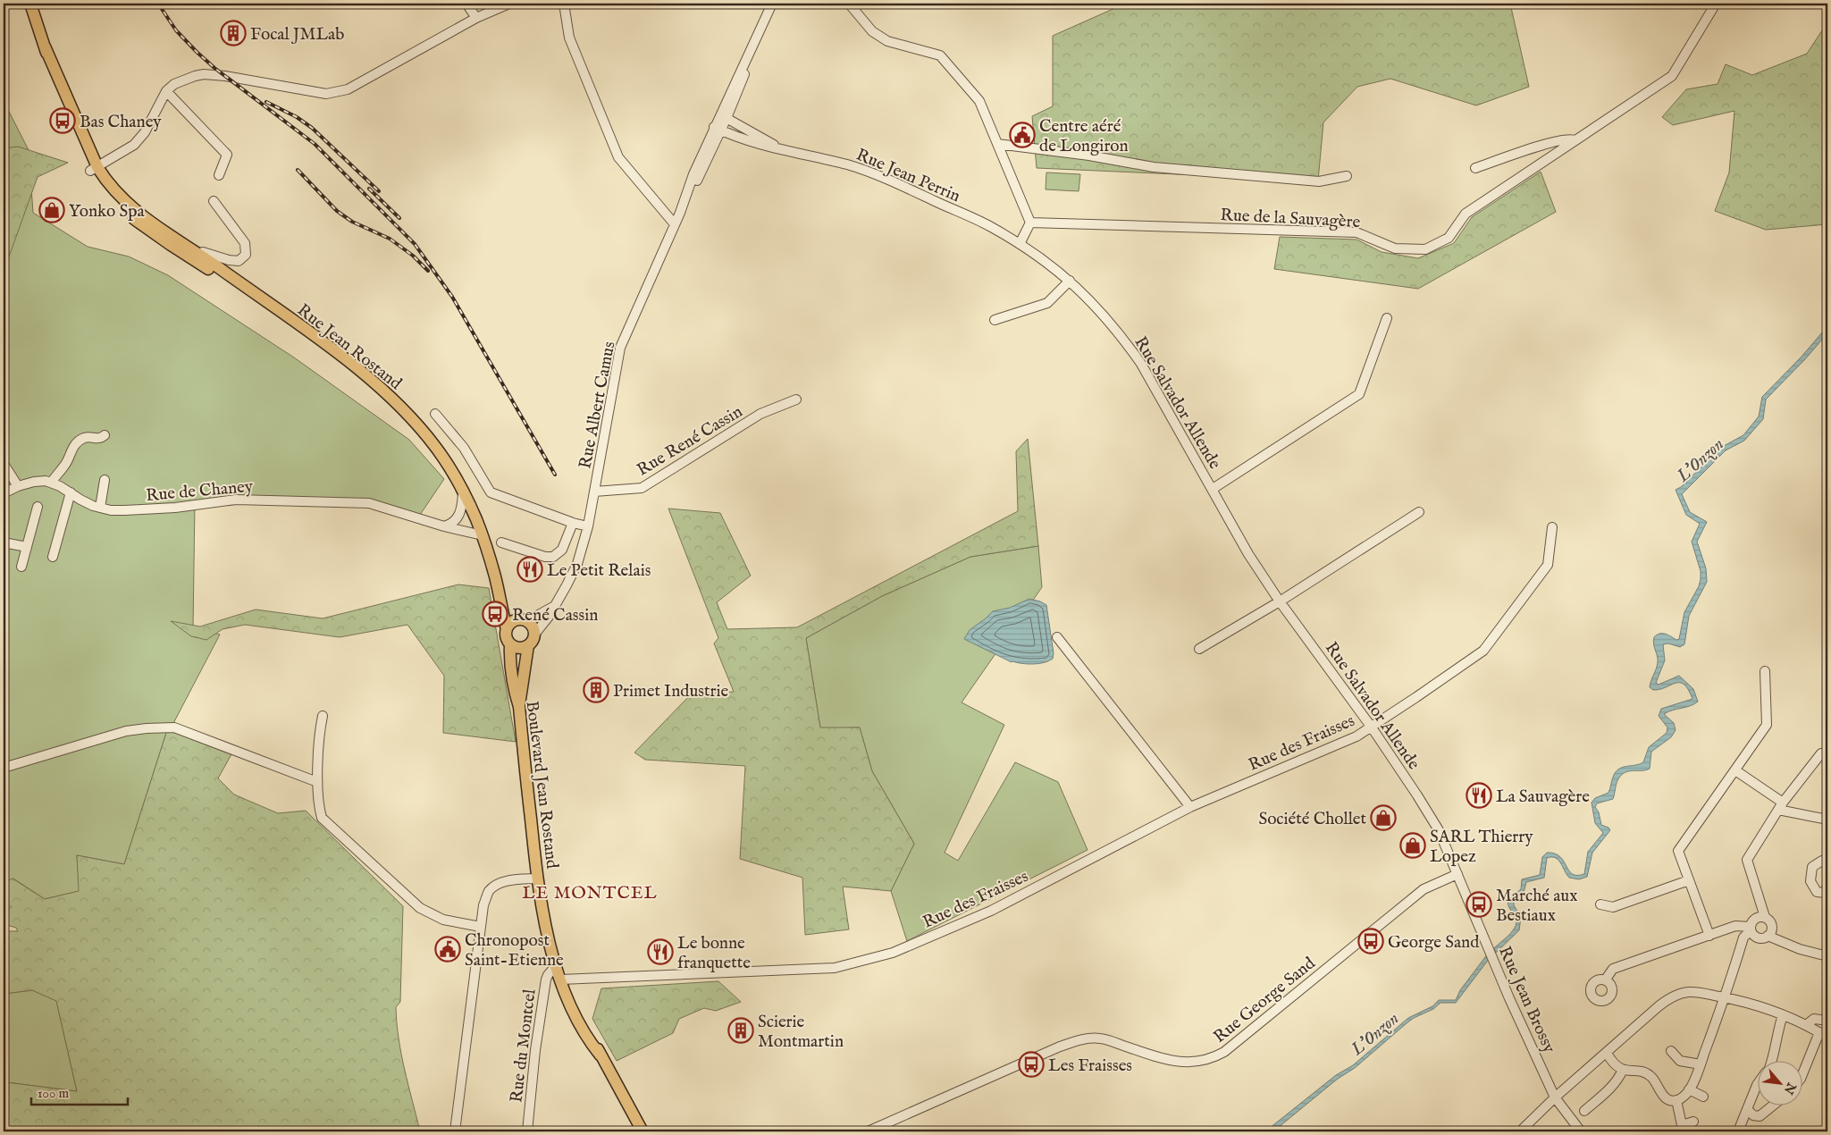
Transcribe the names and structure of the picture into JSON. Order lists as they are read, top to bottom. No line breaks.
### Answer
{"streets":{"main road":["Rue Jean Rostand","Boulevard Jean Rostand"],"street":["Rue Jean Perrin","Rue de la Sauvagère","Rue Salvador Allende","Rue Albert Camus","Rue René Cassin","Rue de Chaney","Rue des Fraisses","Rue George Sand","Rue Jean Brossy","Rue du Montcel"]},"crossings":[["Rue Jean Perrin","Rue Salvador Allende"],["Rue Jean Perrin","Rue Albert Camus"],["Rue Jean Rostand","Rue Albert Camus"],["Rue Jean Rostand","Rue de Chaney"],["Rue Jean Rostand","Boulevard Jean Rostand"],["Rue Salvador Allende","Rue des Fraisses"],["Rue Salvador Allende","Rue George Sand"],["Rue Salvador Allende","Rue Jean Brossy"],["Rue Albert Camus","Rue René Cassin"],["Rue Albert Camus","Boulevard Jean Rostand"],["Rue des Fraisses","Boulevard Jean Rostand"],["Boulevard Jean Rostand","Rue du Montcel"],["Rue George Sand","Rue Jean Brossy"]],"districts":["LE MONTCEL"],"water":["L'Onzon"],"places":{"building":["Focal JMLab","Primet Industrie","Scierie Montmartin"],"bus stop":["Bas Chaney","René Cassin","Marché aux Bestiaux","George Sand","Les Fraisses"],"public building":["Centre aéré de Longiron","Chronopost Saint-Etienne"],"shop":["Yonko Spa","Société Chollet","SARL Thierry Lopez"],"restaurant":["Le Petit Relais","La Sauvagère","Le bonne franquette"]},"scale_bar":"100 m","north":"bottom right"}
